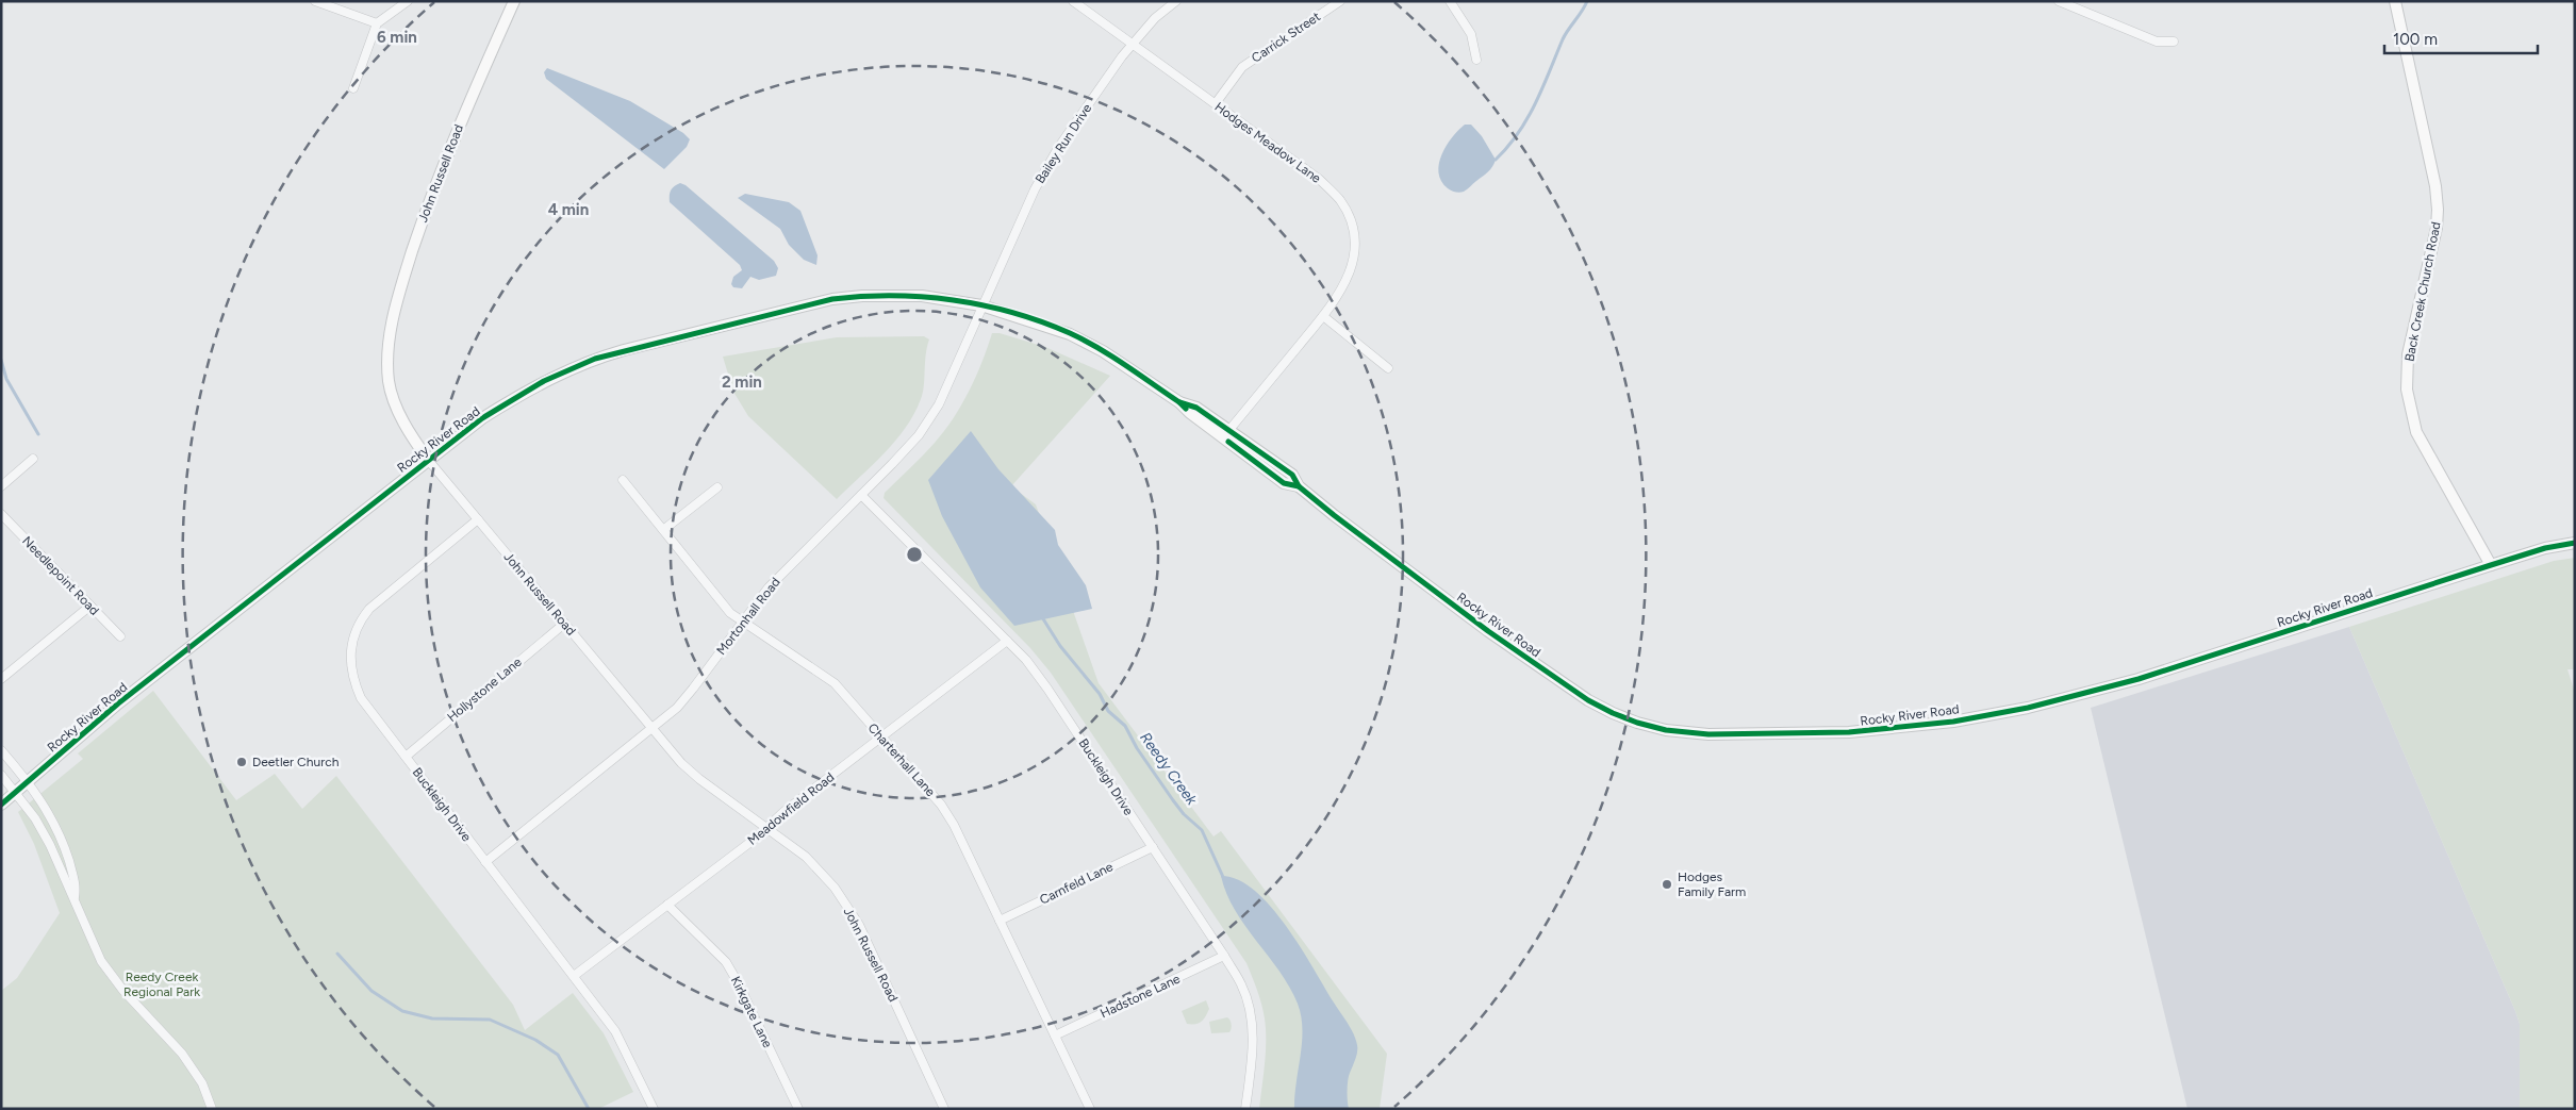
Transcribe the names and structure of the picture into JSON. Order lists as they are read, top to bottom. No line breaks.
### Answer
{"streets":{"street":["Carrick Street","Hodges Meadow Lane","Bailey Run Drive","John Russell Road","Back Creek Church Road","Rocky River Road","Needlepoint Road","Mortonhall Road","Hollystone Lane","Charterhall Lane","Buckleigh Drive","Meadowfield Road","Carnfeld Lane","Hadstone Lane","Kirkgate Lane"]},"crossings":[["Carrick Street","Hodges Meadow Lane"],["Hodges Meadow Lane","Bailey Run Drive"],["Hodges Meadow Lane","Rocky River Road"],["Bailey Run Drive","Rocky River Road"],["Bailey Run Drive","Mortonhall Road"],["John Russell Road","Rocky River Road"],["John Russell Road","Mortonhall Road"],["John Russell Road","Hollystone Lane"],["John Russell Road","Buckleigh Drive"],["John Russell Road","Meadowfield Road"],["Back Creek Church Road","Rocky River Road"],["Rocky River Road","Mortonhall Road"],["Mortonhall Road","Charterhall Lane"],["Mortonhall Road","Buckleigh Drive"],["Hollystone Lane","Buckleigh Drive"],["Charterhall Lane","Meadowfield Road"],["Charterhall Lane","Carnfeld Lane"],["Charterhall Lane","Hadstone Lane"],["Buckleigh Drive","Meadowfield Road"],["Buckleigh Drive","Carnfeld Lane"],["Buckleigh Drive","Hadstone Lane"],["Meadowfield Road","Kirkgate Lane"]],"water":["Reedy Creek"],"parks":["Reedy Creek Regional Park"],"places":["Deetler Church","Hodges Family Farm"],"scale_bar":"100 m","rings":["6 min","4 min","2 min"]}
